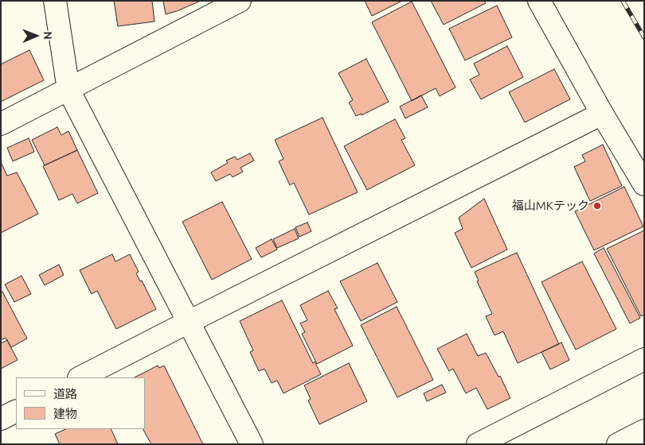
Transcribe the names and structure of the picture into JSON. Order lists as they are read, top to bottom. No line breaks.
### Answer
{"places":["福山MKテック"],"legend":["道路","建物"],"north":"right"}
